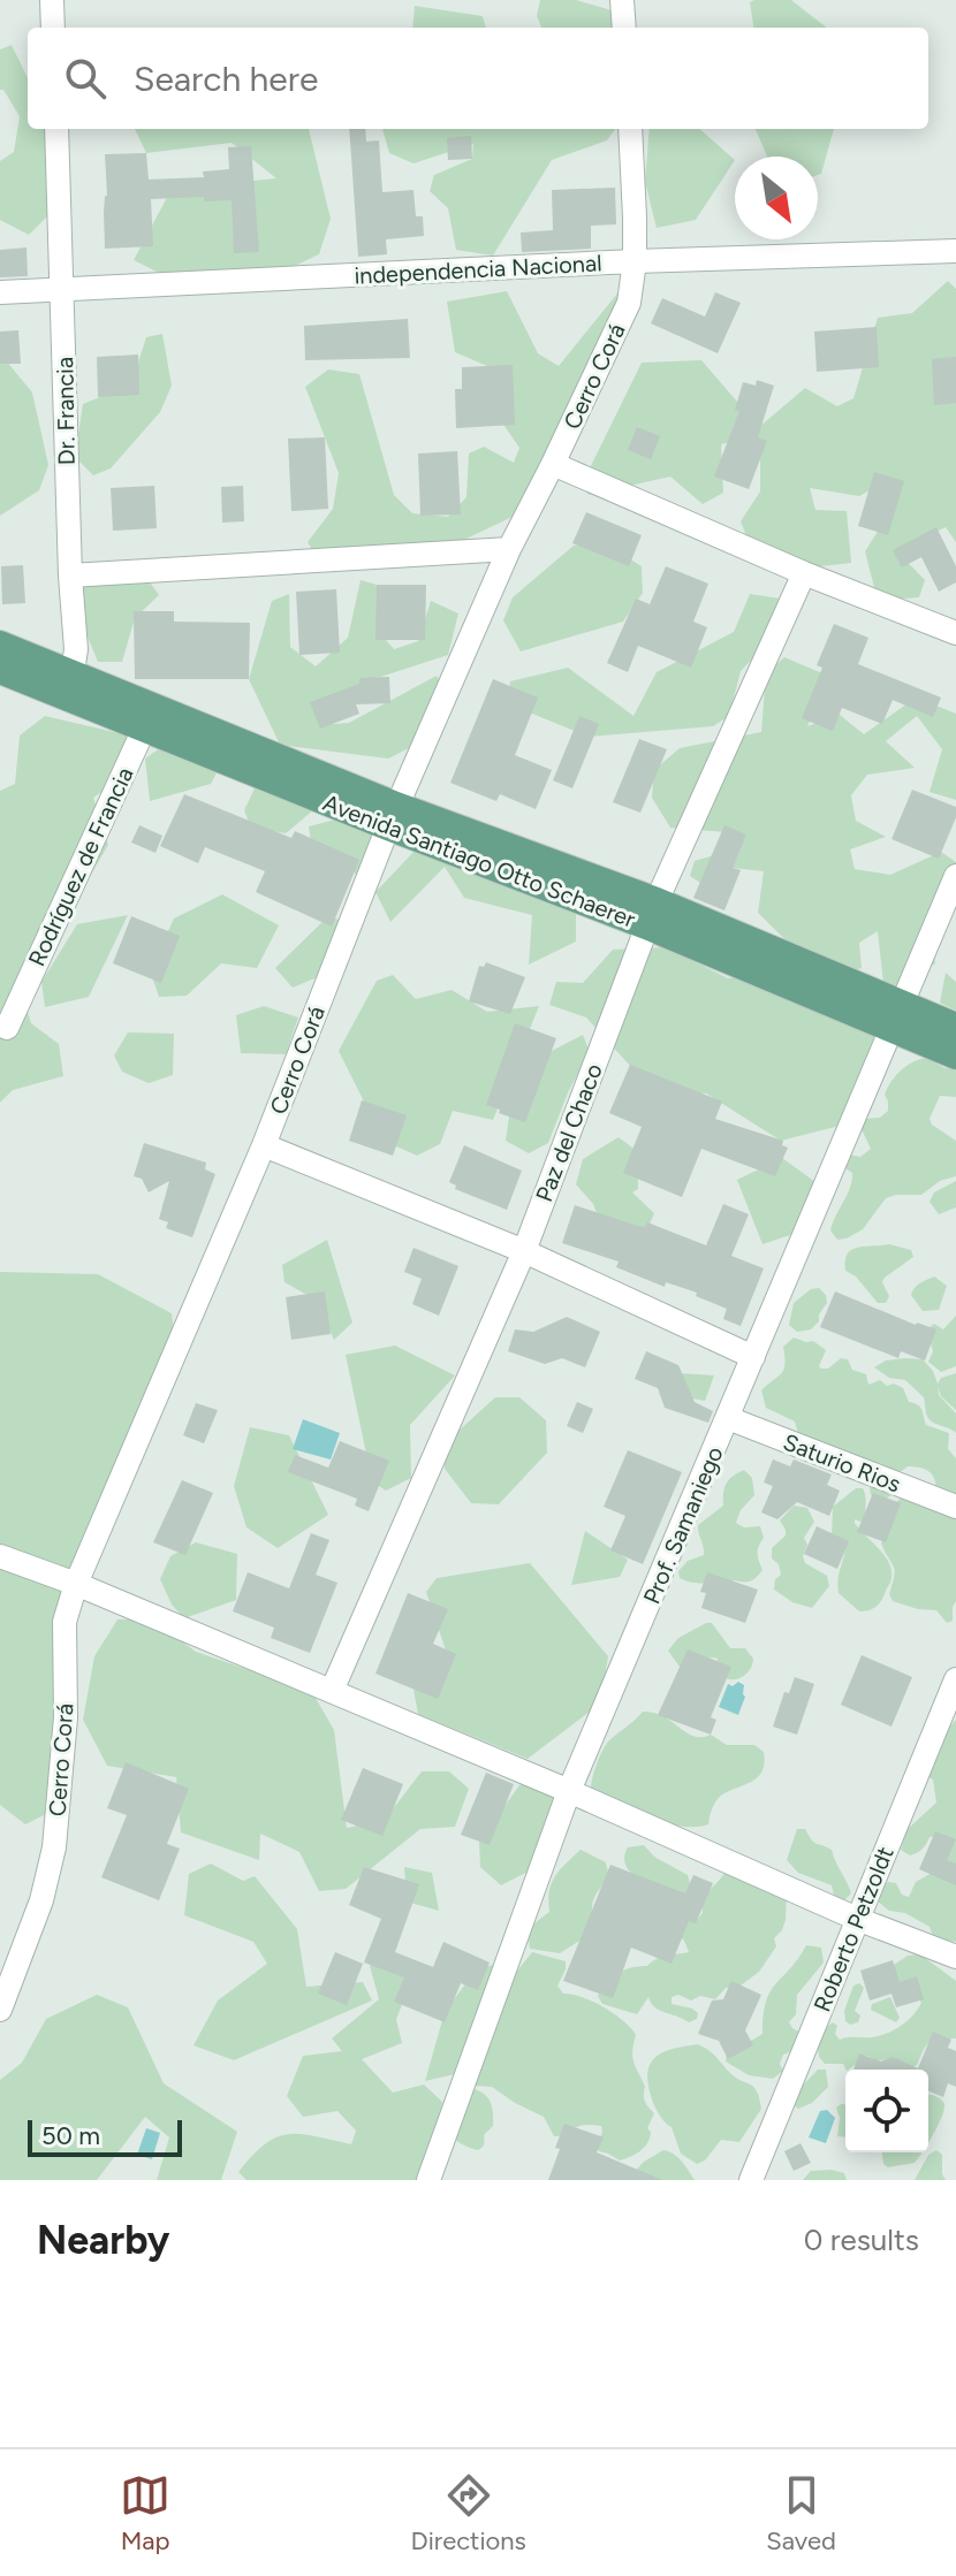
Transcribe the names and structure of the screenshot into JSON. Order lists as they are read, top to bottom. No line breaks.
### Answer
{"streets":{"main road":["Avenida Santiago Otto Schaerer"],"street":["independencia Nacional","Cerro Corá","Dr. Francia","Rodríguez de Francia","Paz del Chaco","Saturio Rios","Prof. Samaniego","Roberto Petzoldt"]},"crossings":[["independencia Nacional","Cerro Corá"],["independencia Nacional","Dr. Francia"],["Cerro Corá","Avenida Santiago Otto Schaerer"],["Dr. Francia","Avenida Santiago Otto Schaerer"],["Avenida Santiago Otto Schaerer","Rodríguez de Francia"],["Avenida Santiago Otto Schaerer","Paz del Chaco"],["Avenida Santiago Otto Schaerer","Prof. Samaniego"],["Saturio Rios","Prof. Samaniego"]],"scale_bar":"50 m","north":"bottom right","page":{"search":"Search here","scale":"50 m","heading":["Nearby","0 results"],"nav":["Map","Directions","Saved"]}}
